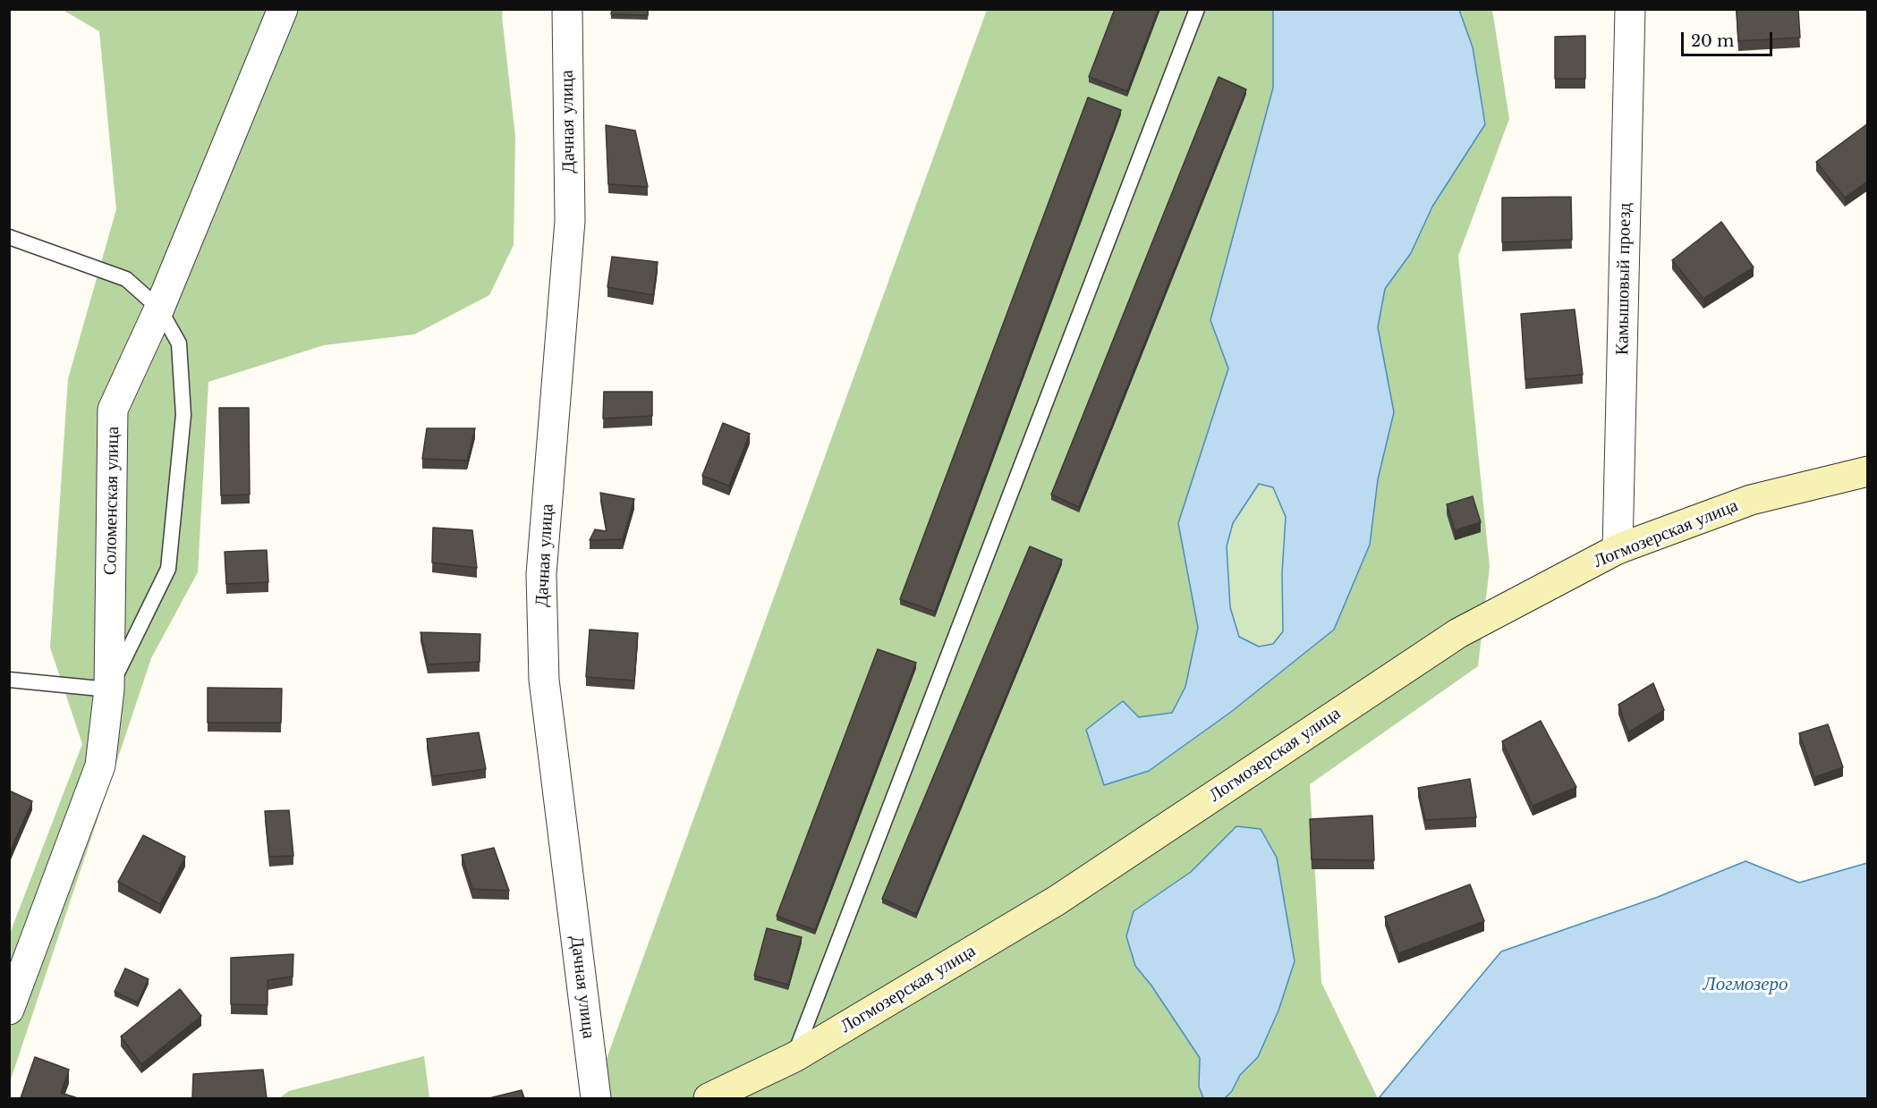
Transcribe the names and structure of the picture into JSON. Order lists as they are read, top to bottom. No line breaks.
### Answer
{"streets":{"street":["Дачная улица","Камышовый проезд","Соломенская улица","Логмозерская улица"]},"crossings":[["Камышовый проезд","Логмозерская улица"]],"water":["Логмозеро"],"scale_bar":"20 m"}
